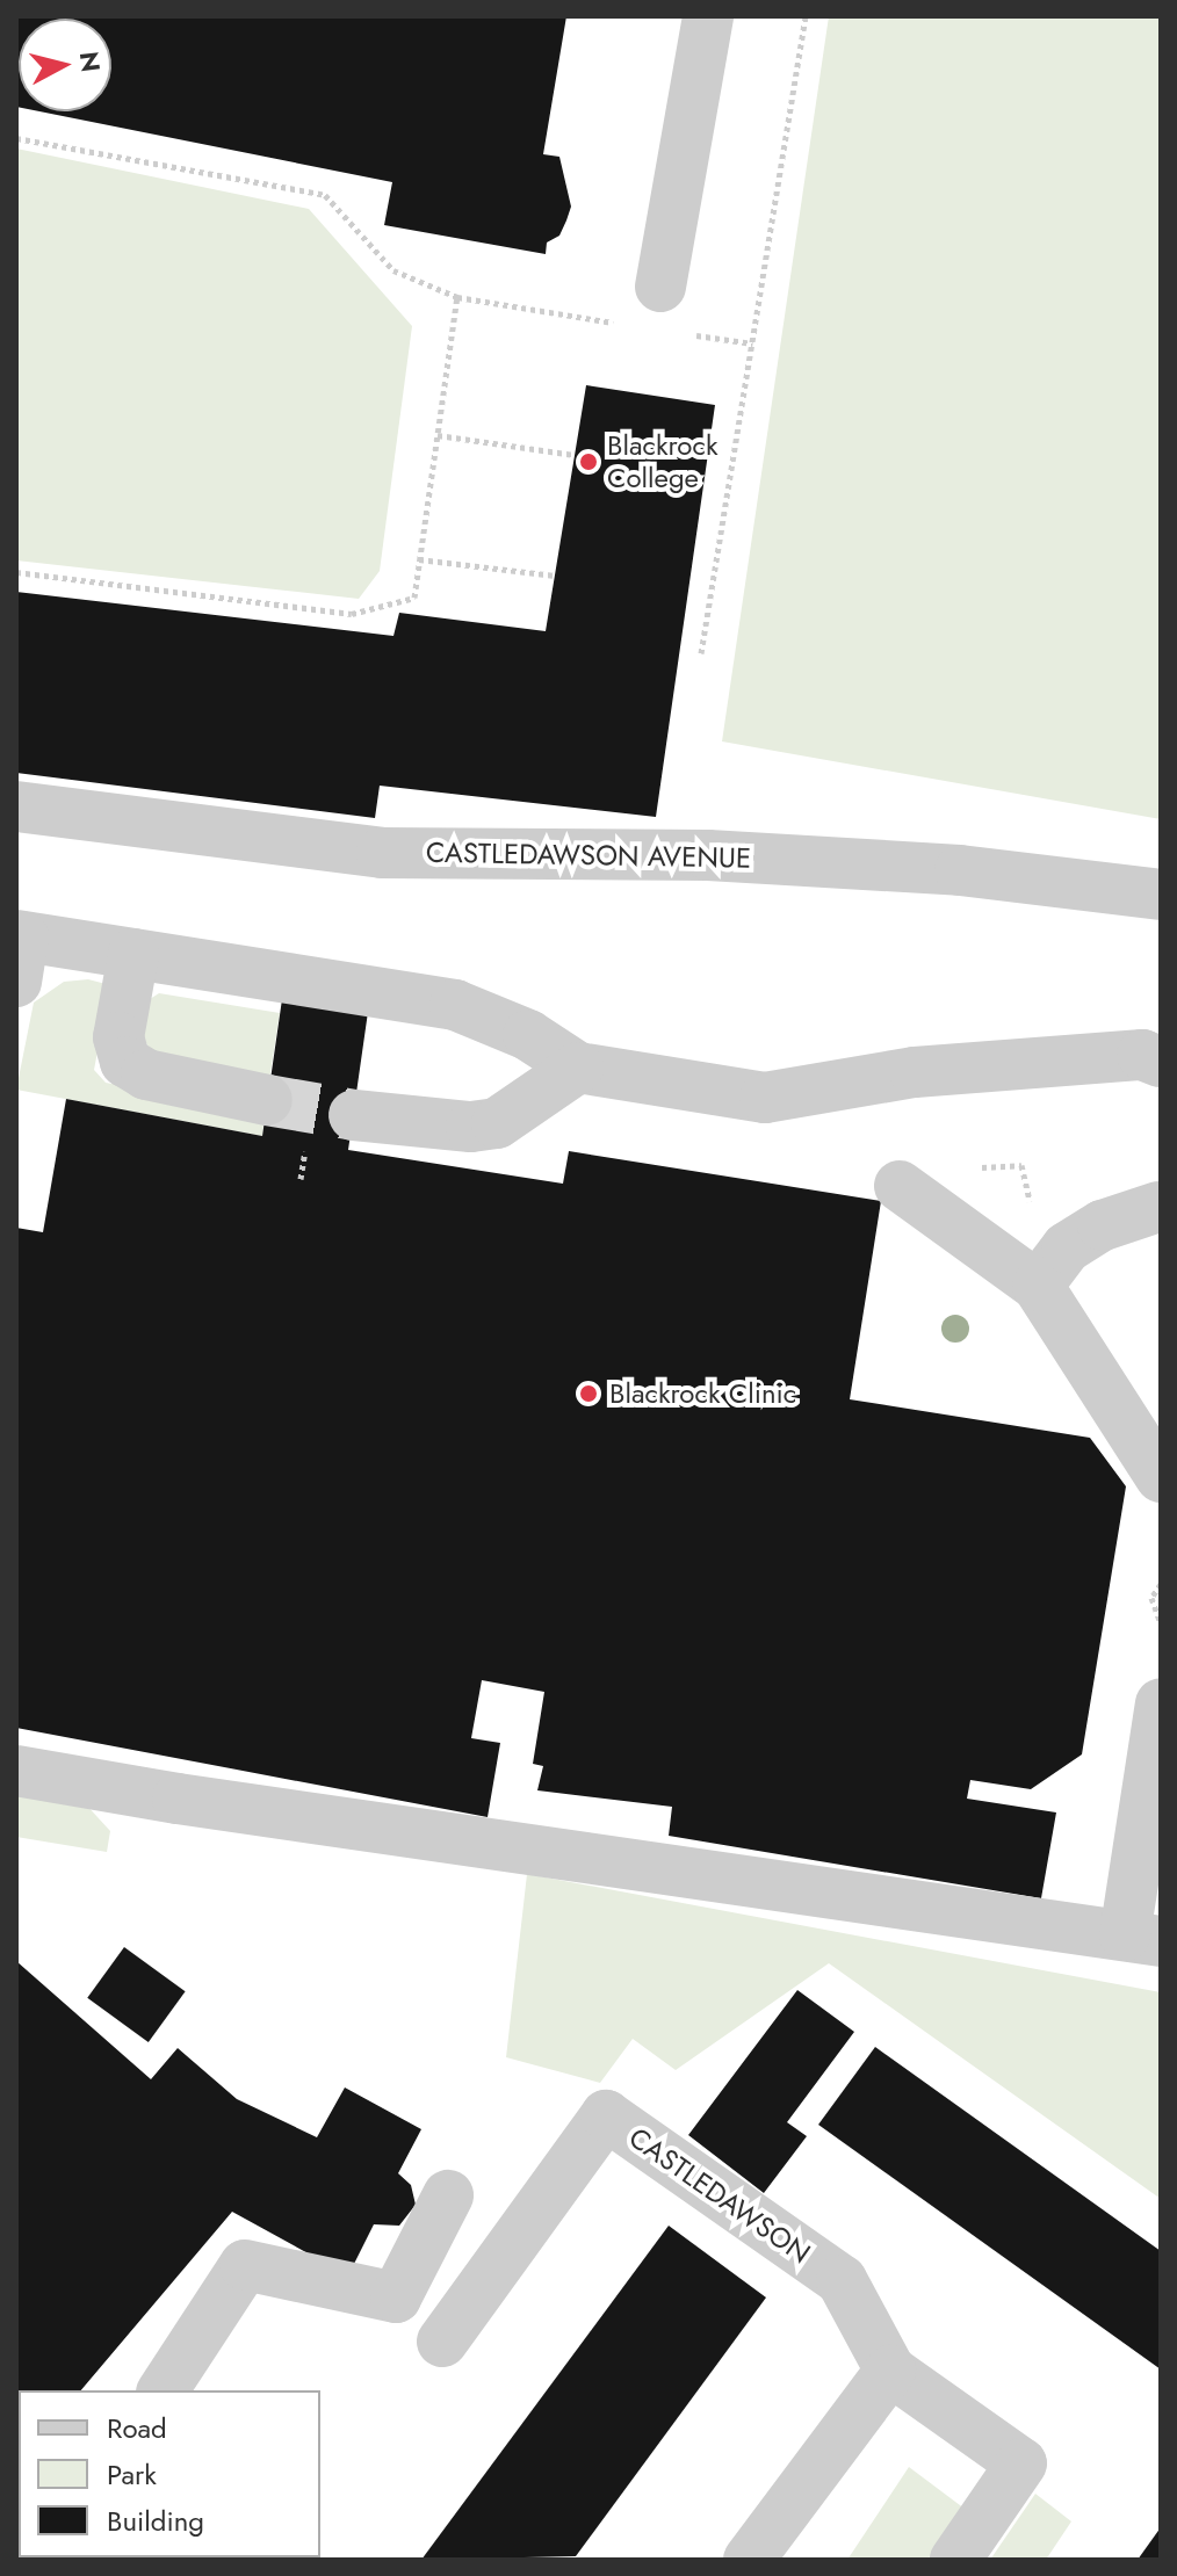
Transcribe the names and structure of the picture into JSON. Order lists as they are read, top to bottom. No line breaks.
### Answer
{"streets":{"street":["CASTLEDAWSON AVENUE","CASTLEDAWSON"]},"places":["Blackrock College","Blackrock Clinic"],"legend":["Road","Park","Building"],"north":"right"}
